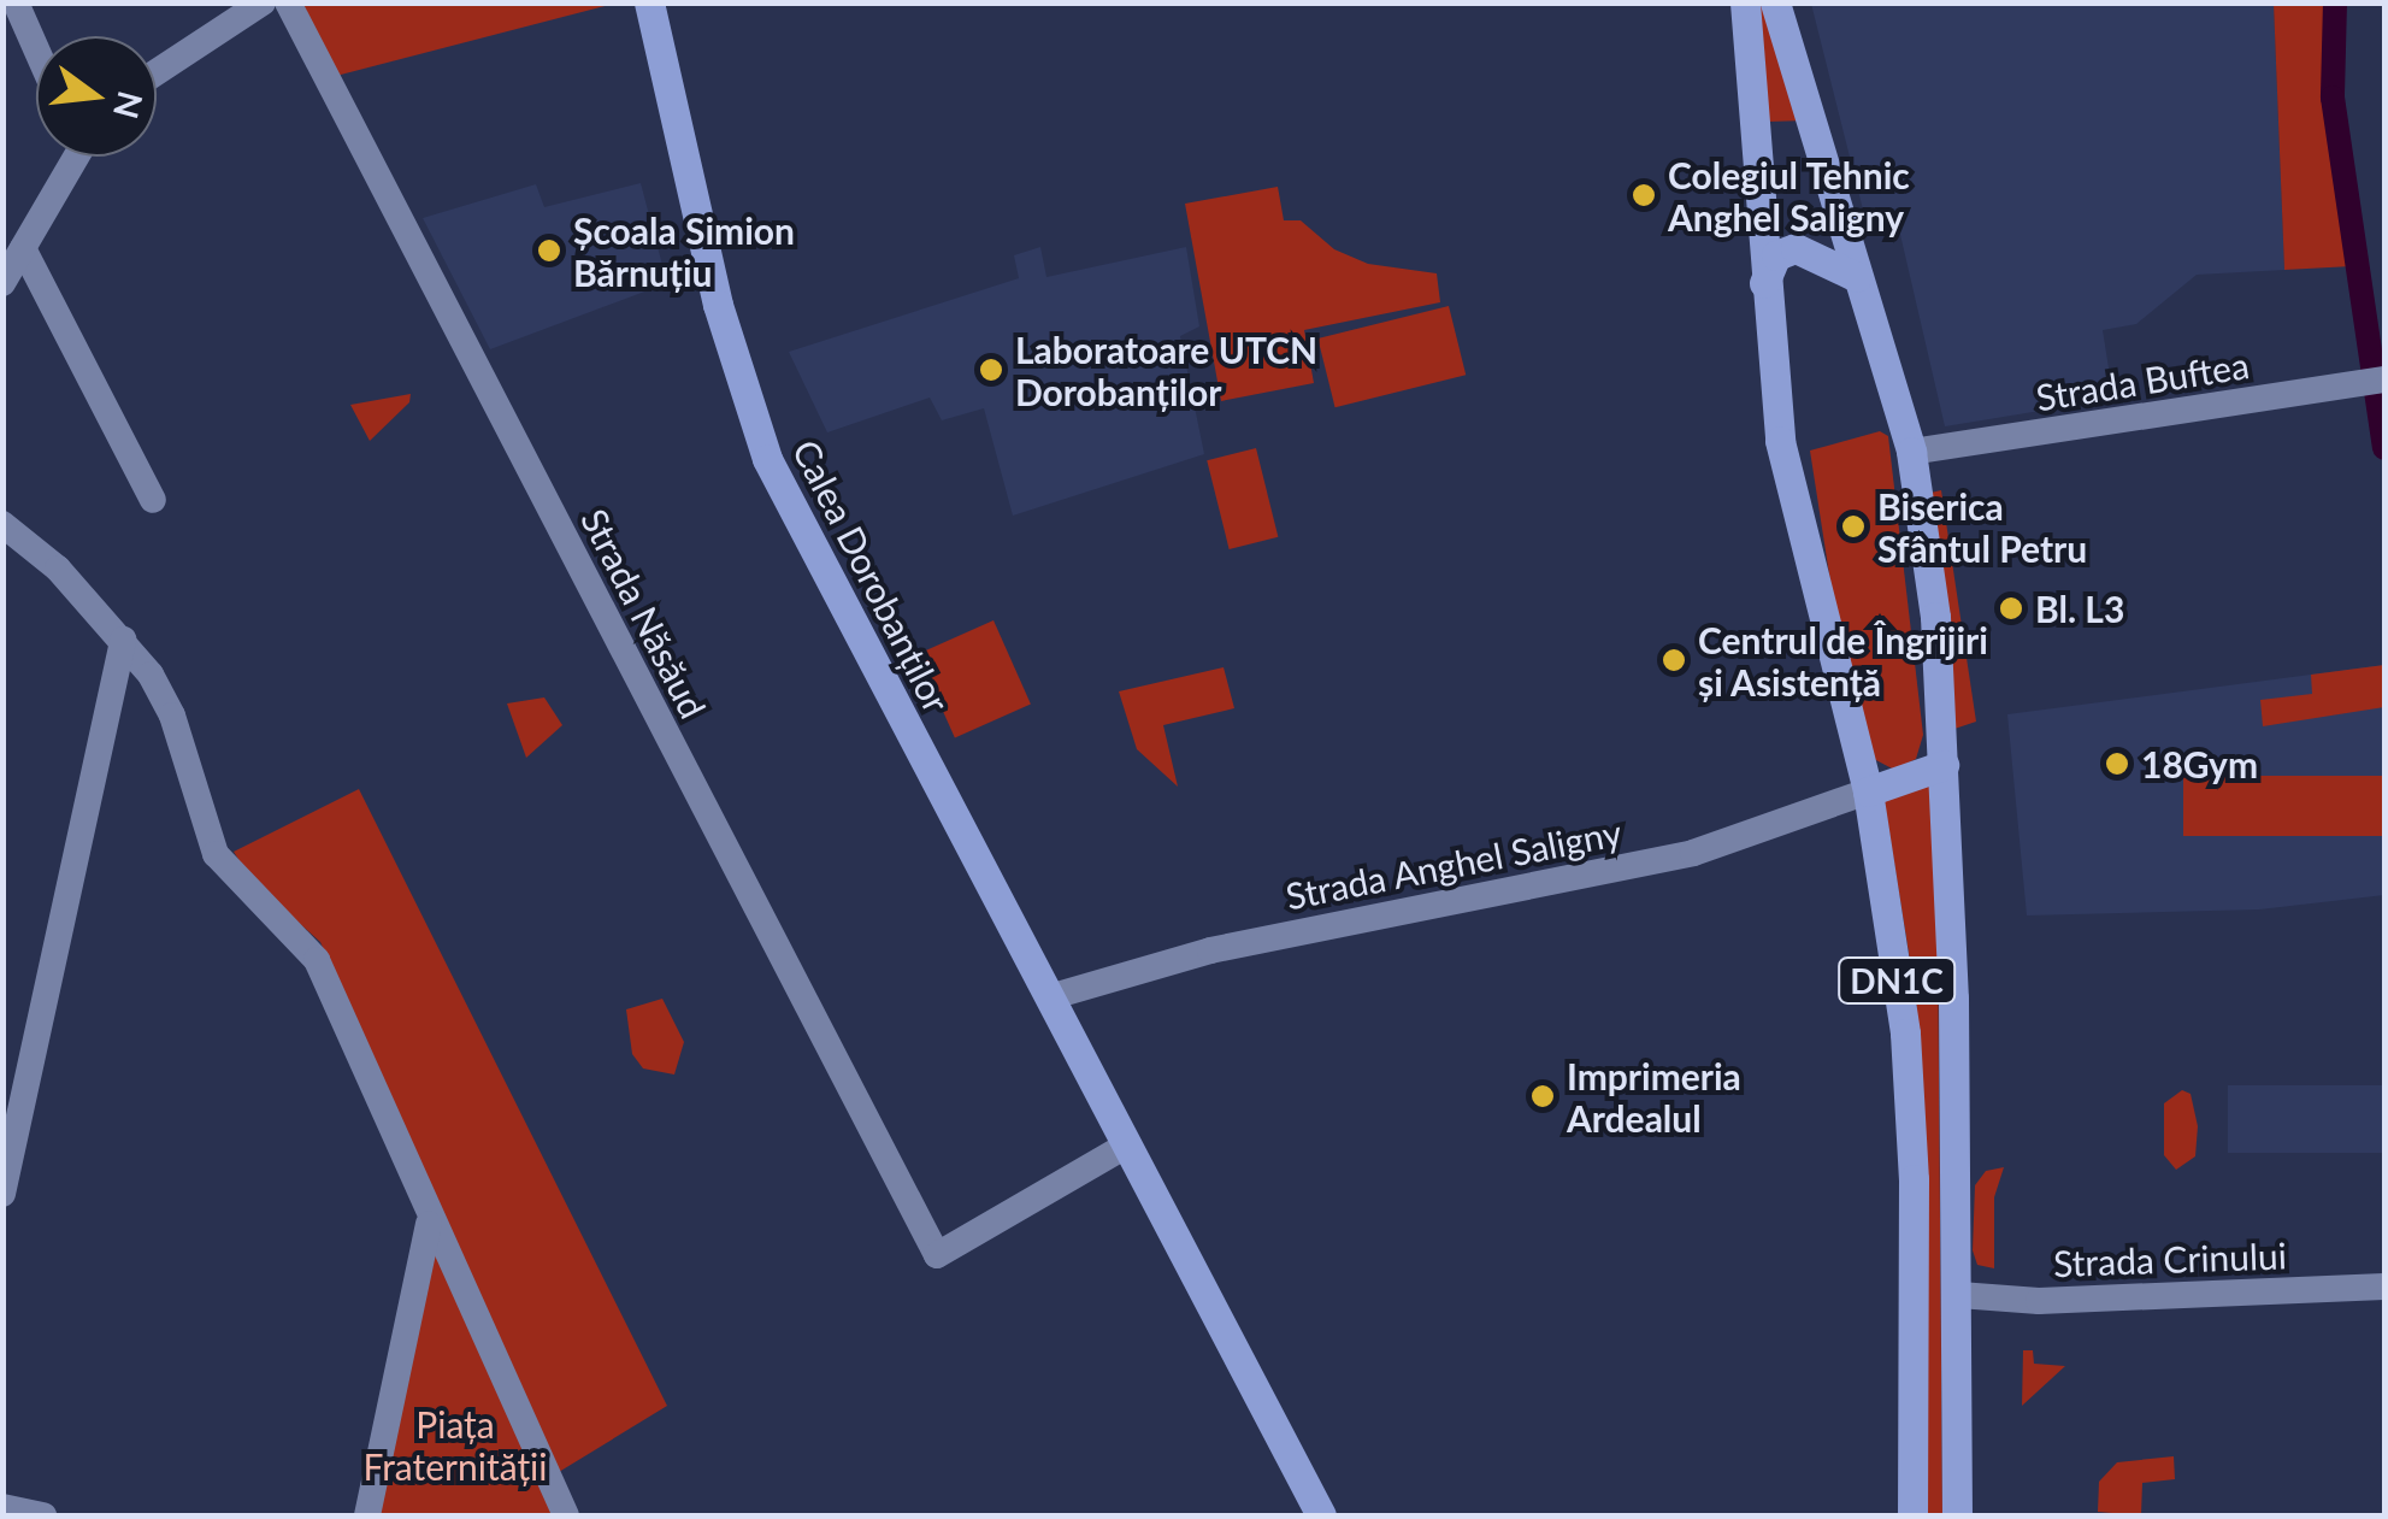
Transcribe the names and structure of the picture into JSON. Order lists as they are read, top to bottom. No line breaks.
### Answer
{"streets":{"main road":["Calea Dorobanților","DN1C"],"street":["Strada Buftea","Strada Năsăud","Strada Anghel Saligny","Strada Crinului"]},"crossings":[["Strada Buftea","DN1C"],["Calea Dorobanților","Strada Năsăud"],["Calea Dorobanților","Strada Anghel Saligny"],["Strada Anghel Saligny","DN1C"],["DN1C","Strada Crinului"]],"parks":["Piața Fraternității"],"places":["Colegiul Tehnic Anghel Saligny","Școala Simion Bărnuțiu","Laboratoare UTCN Dorobanților","Biserica Sfântul Petru","Bl. L3","Centrul de Îngrijiri și Asistență","18Gym","Imprimeria Ardealul"],"north":"right"}
